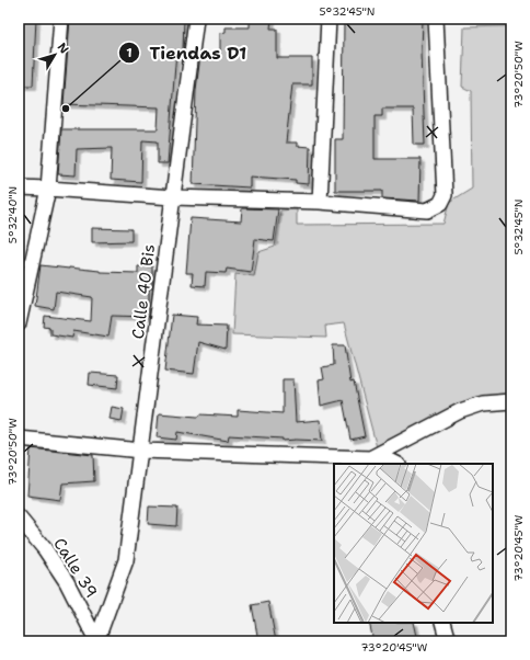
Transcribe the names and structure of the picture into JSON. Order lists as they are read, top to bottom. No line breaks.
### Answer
{"streets":{"street":["Calle 40 Bis","Calle 39"]},"crossings":[["Calle 40 Bis","Calle 39"]],"places":["Tiendas D1"],"north":"top right","coordinates":["5°32'45\"N","73°20'50\"W","5°32'40\"N","73°20'45\"W"]}
